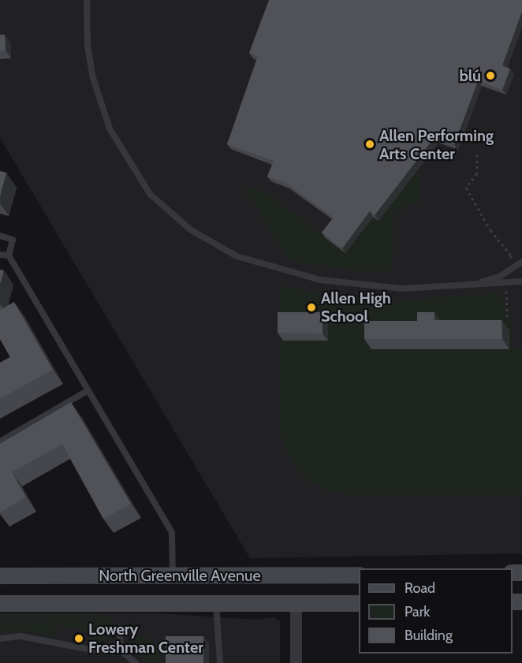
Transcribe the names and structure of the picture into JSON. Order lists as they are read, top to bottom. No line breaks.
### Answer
{"streets":{"main road":["North Greenville Avenue"]},"places":["blú","Allen Performing Arts Center","Allen High School","Lowery Freshman Center"],"legend":["Road","Park","Building"]}
